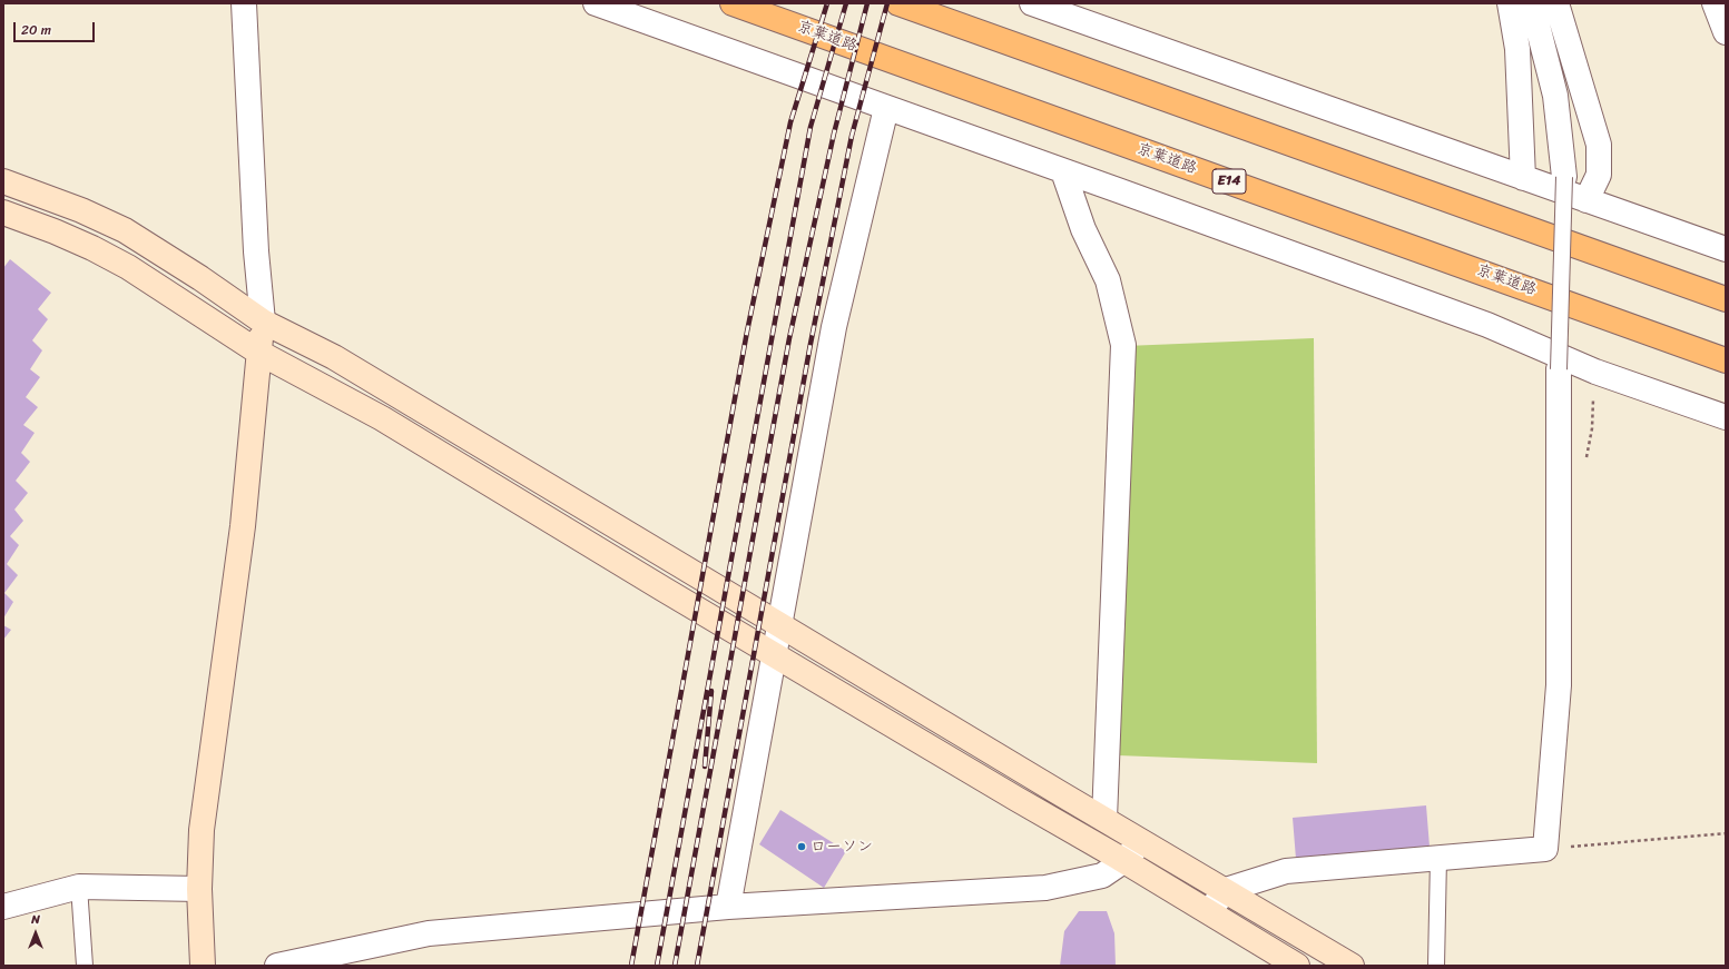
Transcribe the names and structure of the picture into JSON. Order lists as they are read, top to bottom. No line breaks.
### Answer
{"streets":{"highway":["京葉道路","E14"]},"places":["ローソン"],"scale_bar":"20 m","north":"top"}
